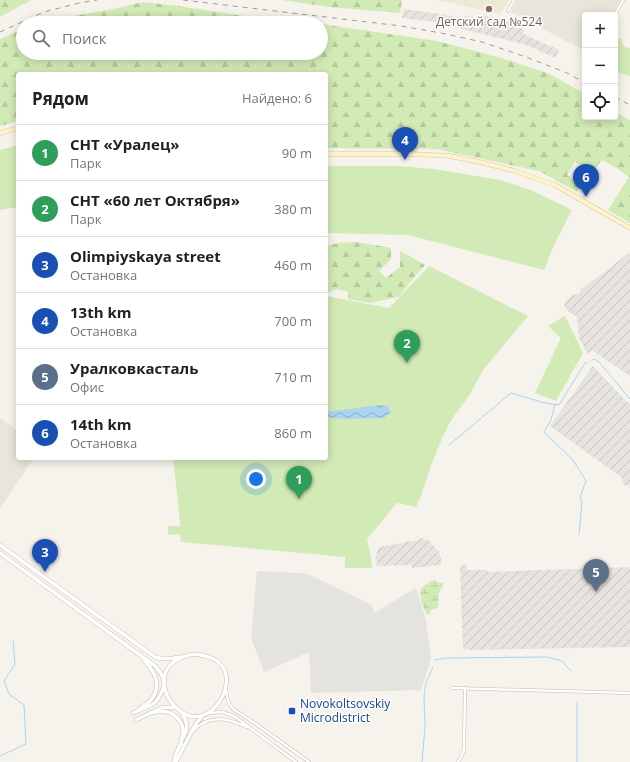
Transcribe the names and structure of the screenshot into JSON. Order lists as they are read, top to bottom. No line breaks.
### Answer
{"places":{"other":["Детский сад №524"],"transit":["Novokoltsovskiy Microdistrict"]},"page":{"map_buttons":["+","−"],"search":"Поиск","heading":["Рядом","Найдено: 6"],"list":[{"mark":"1","name":"СНТ «Уралец»","note":"Парк","value":"90 m"},{"mark":"2","name":"СНТ «60 лет Октября»","note":"Парк","value":"380 m"},{"mark":"3","name":"Olimpiyskaya street","note":"Остановка","value":"460 m"},{"mark":"4","name":"13th km","note":"Остановка","value":"700 m"},{"mark":"5","name":"Уралковкасталь","note":"Офис","value":"710 m"},{"mark":"6","name":"14th km","note":"Остановка","value":"860 m"}],"pins":["4","6","2","1","3","5"]}}
